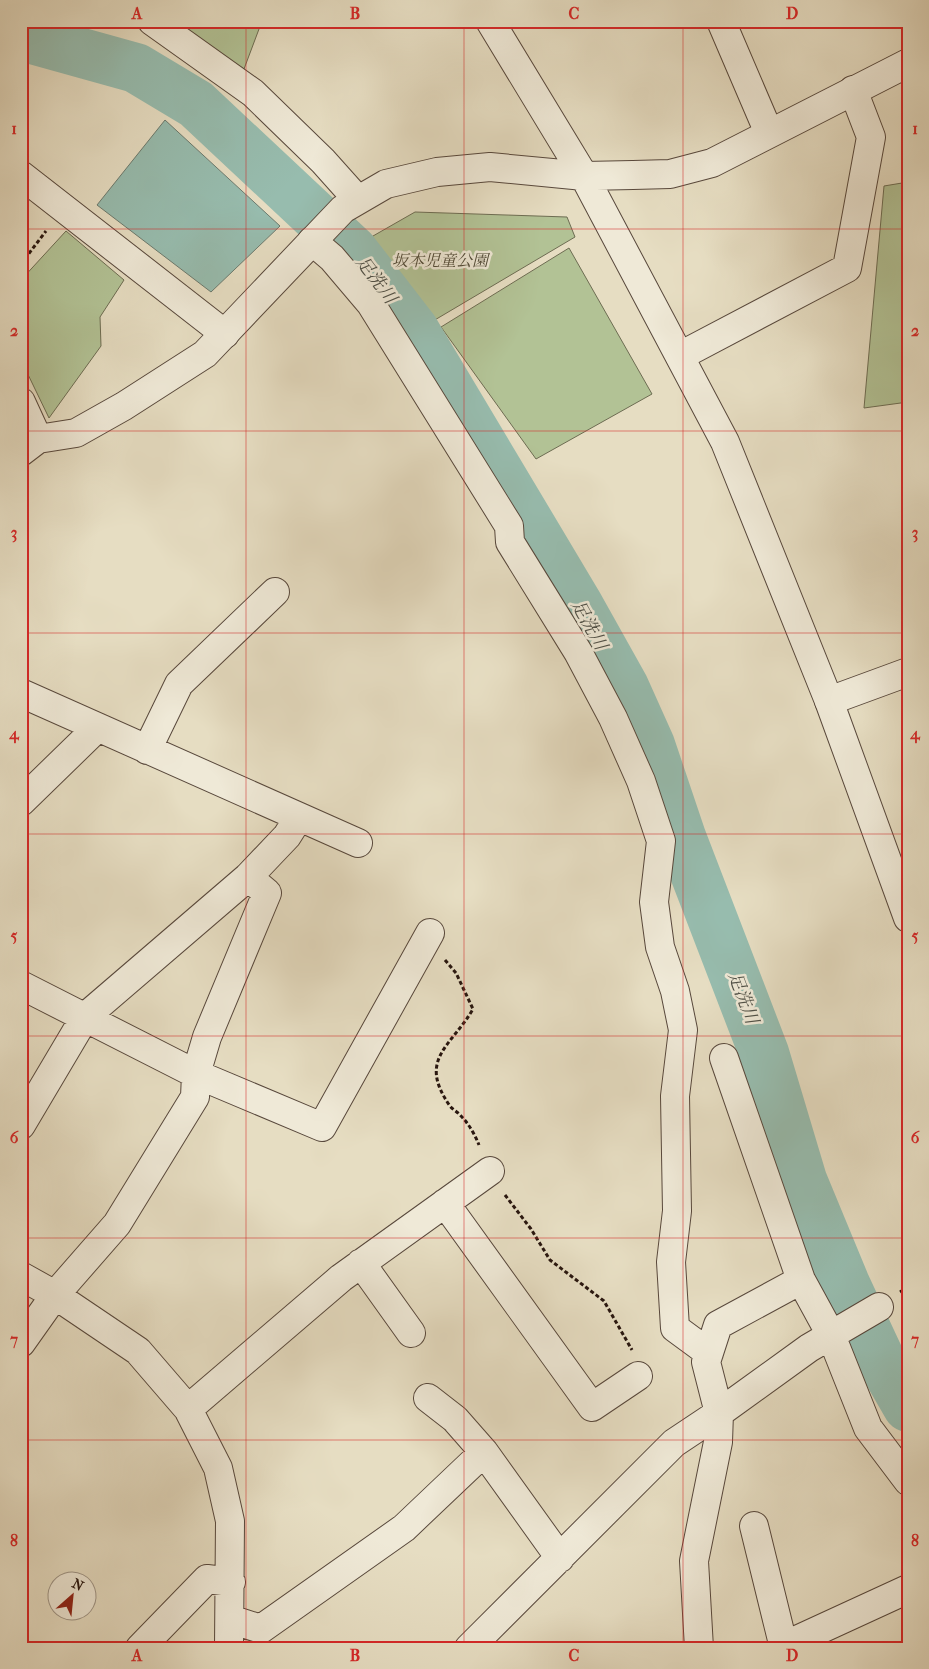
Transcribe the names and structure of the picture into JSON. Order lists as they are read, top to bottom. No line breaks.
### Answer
{"water":["足洗川"],"parks":["坂本児童公園"],"north":"top right","grid":{"columns":["A","B","C","D"],"rows":["1","2","3","4","5","6","7","8"]}}
